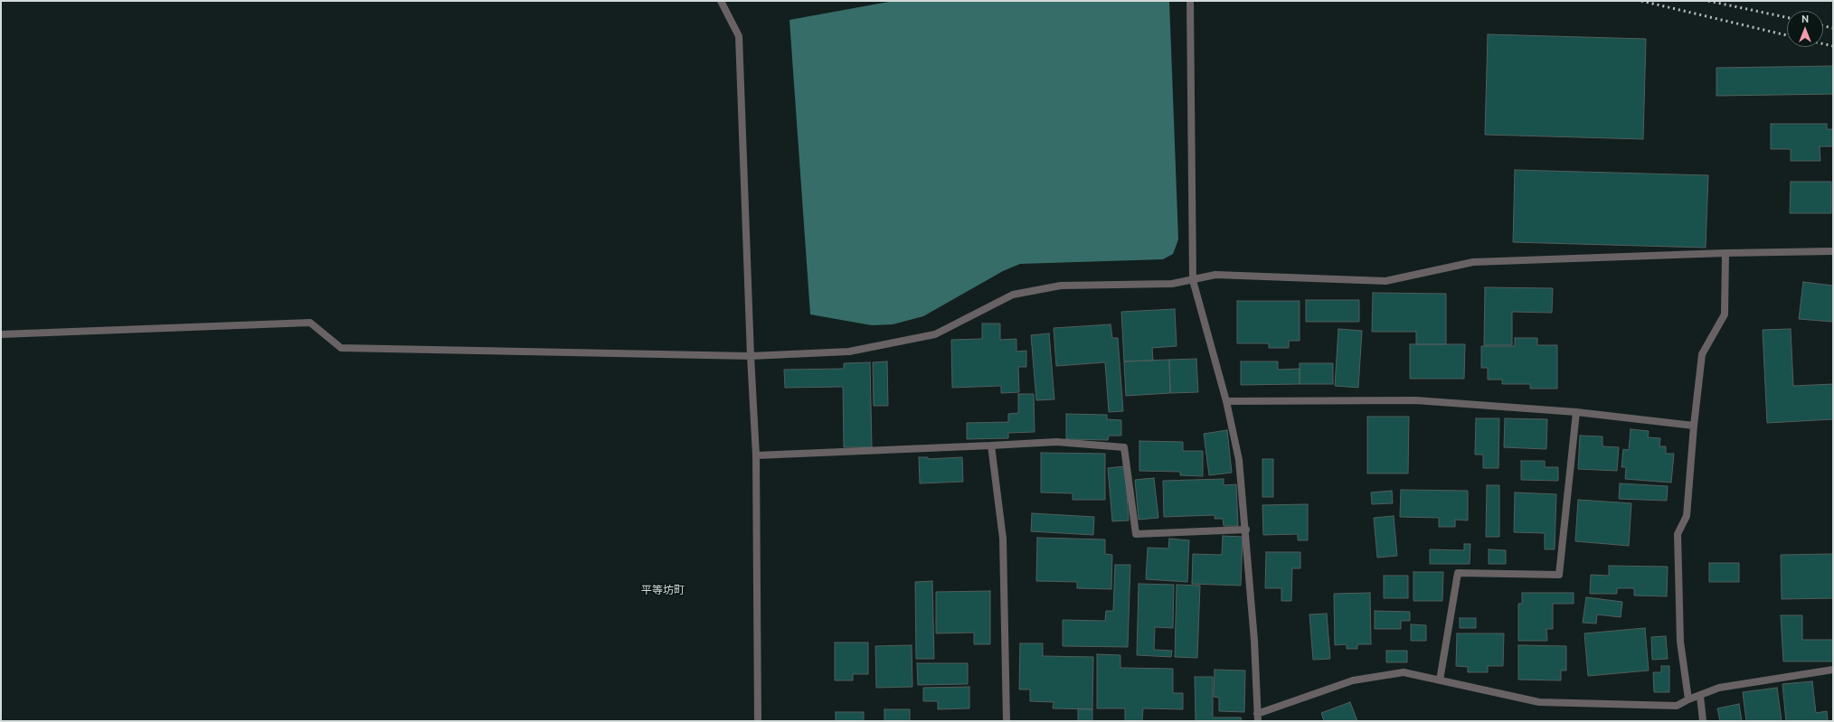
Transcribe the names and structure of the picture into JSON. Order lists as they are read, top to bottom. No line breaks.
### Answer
{"districts":["平等坊町"],"north":"top"}
